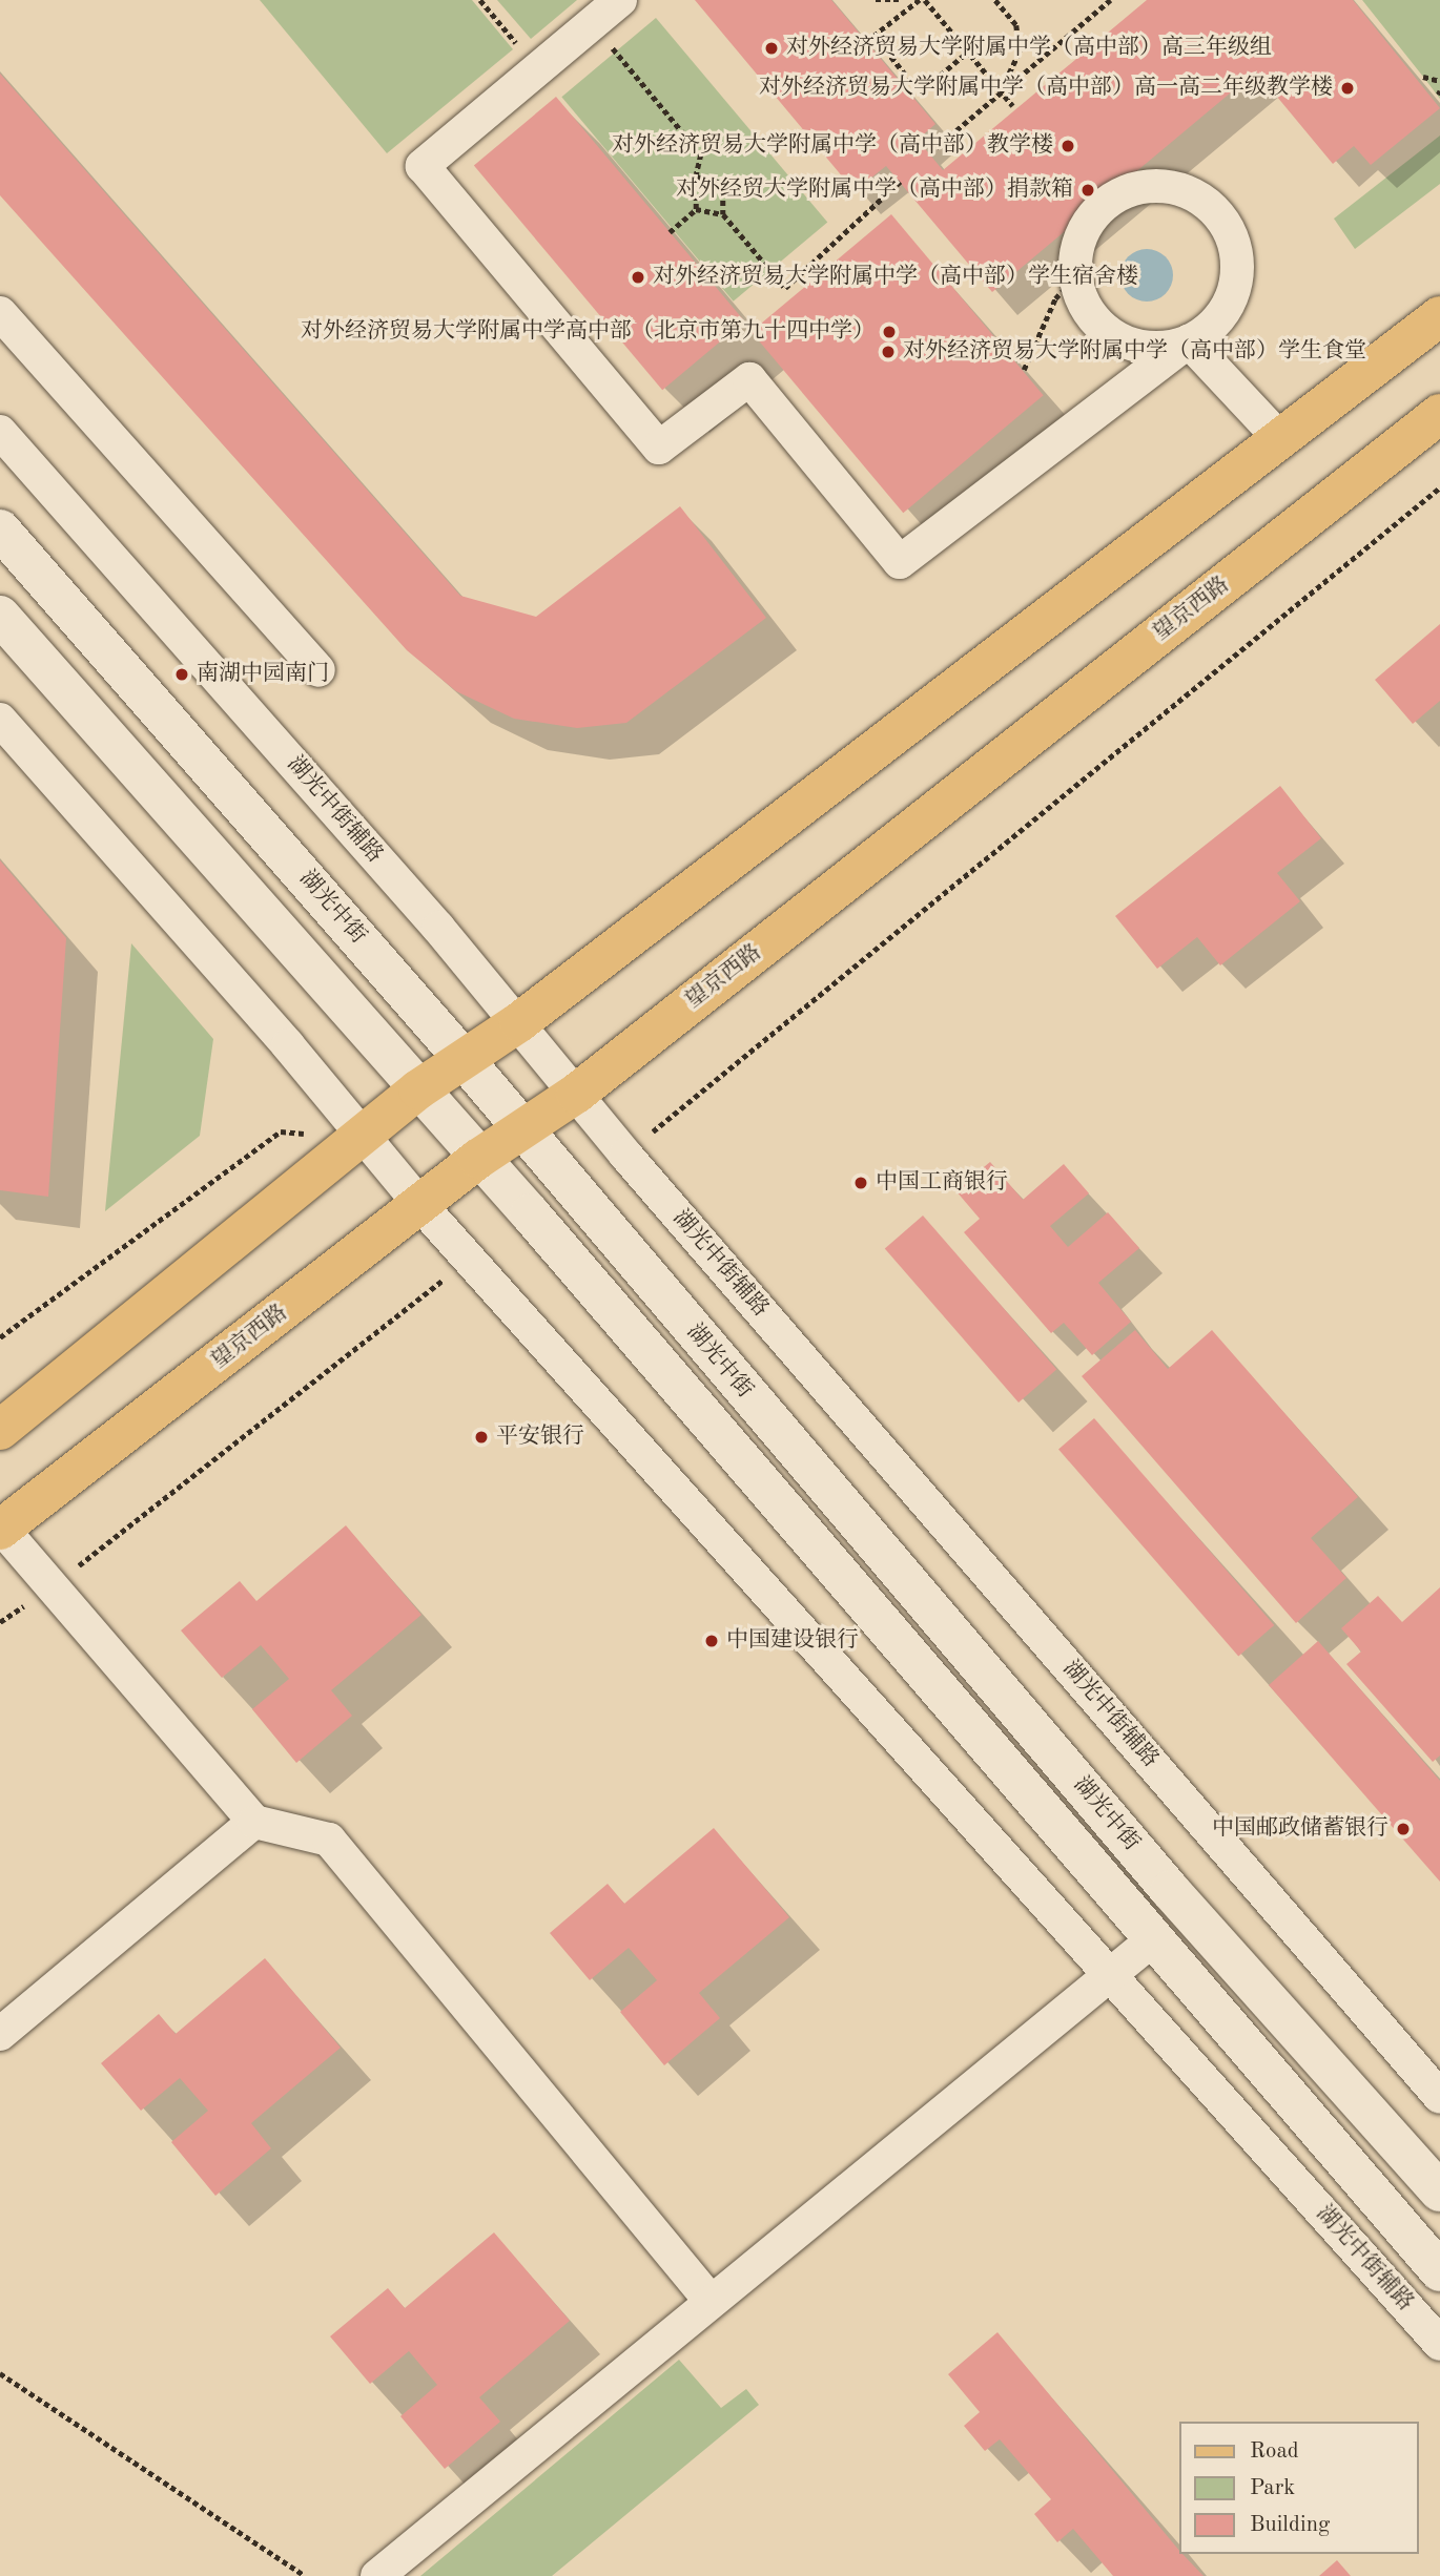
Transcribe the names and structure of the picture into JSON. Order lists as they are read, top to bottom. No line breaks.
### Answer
{"streets":{"main road":["望京西路","湖光中街"],"street":["湖光中街辅路"]},"crossings":[["望京西路","湖光中街辅路"],["望京西路","湖光中街"]],"places":["对外经济贸易大学附属中学（高中部）高三年级组","对外经济贸易大学附属中学（高中部）高一高二年级教学楼","对外经济贸易大学附属中学（高中部）教学楼","对外经贸大学附属中学（高中部）捐款箱","对外经济贸易大学附属中学（高中部）学生宿舍楼","对外经济贸易大学附属中学高中部（北京市第九十四中学）","对外经济贸易大学附属中学（高中部）学生食堂","南湖中园南门","中国工商银行","平安银行","中国建设银行","中国邮政储蓄银行"],"legend":["Road","Park","Building"]}
